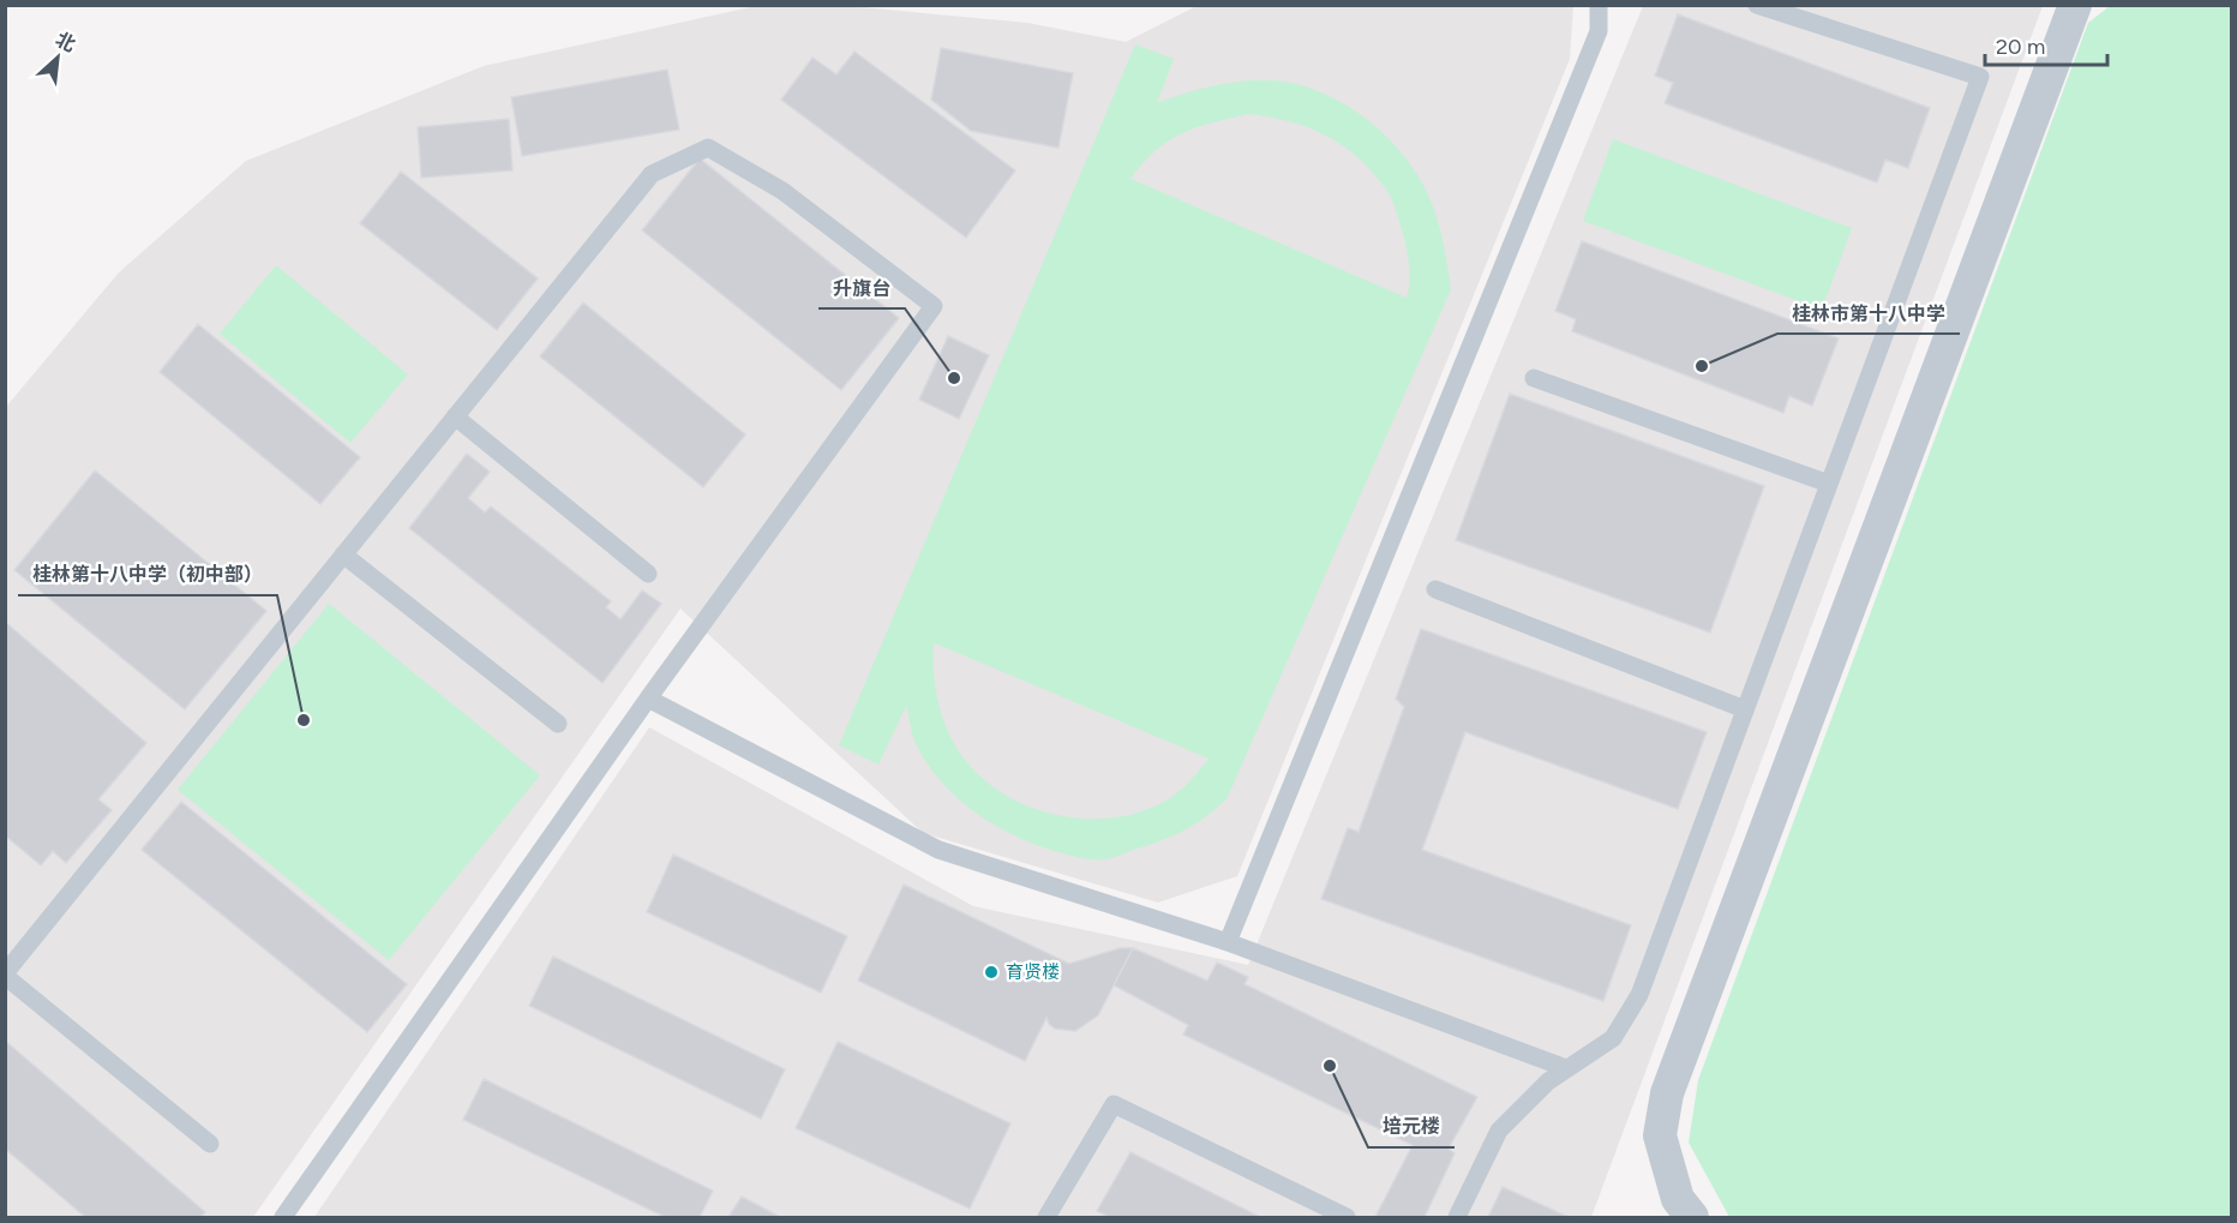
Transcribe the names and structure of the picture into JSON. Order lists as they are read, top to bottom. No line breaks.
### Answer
{"places":["桂林市第十八中学","升旗台","桂林第十八中学（初中部）","育贤楼","培元楼"],"scale_bar":"20 m","north":"top right"}
